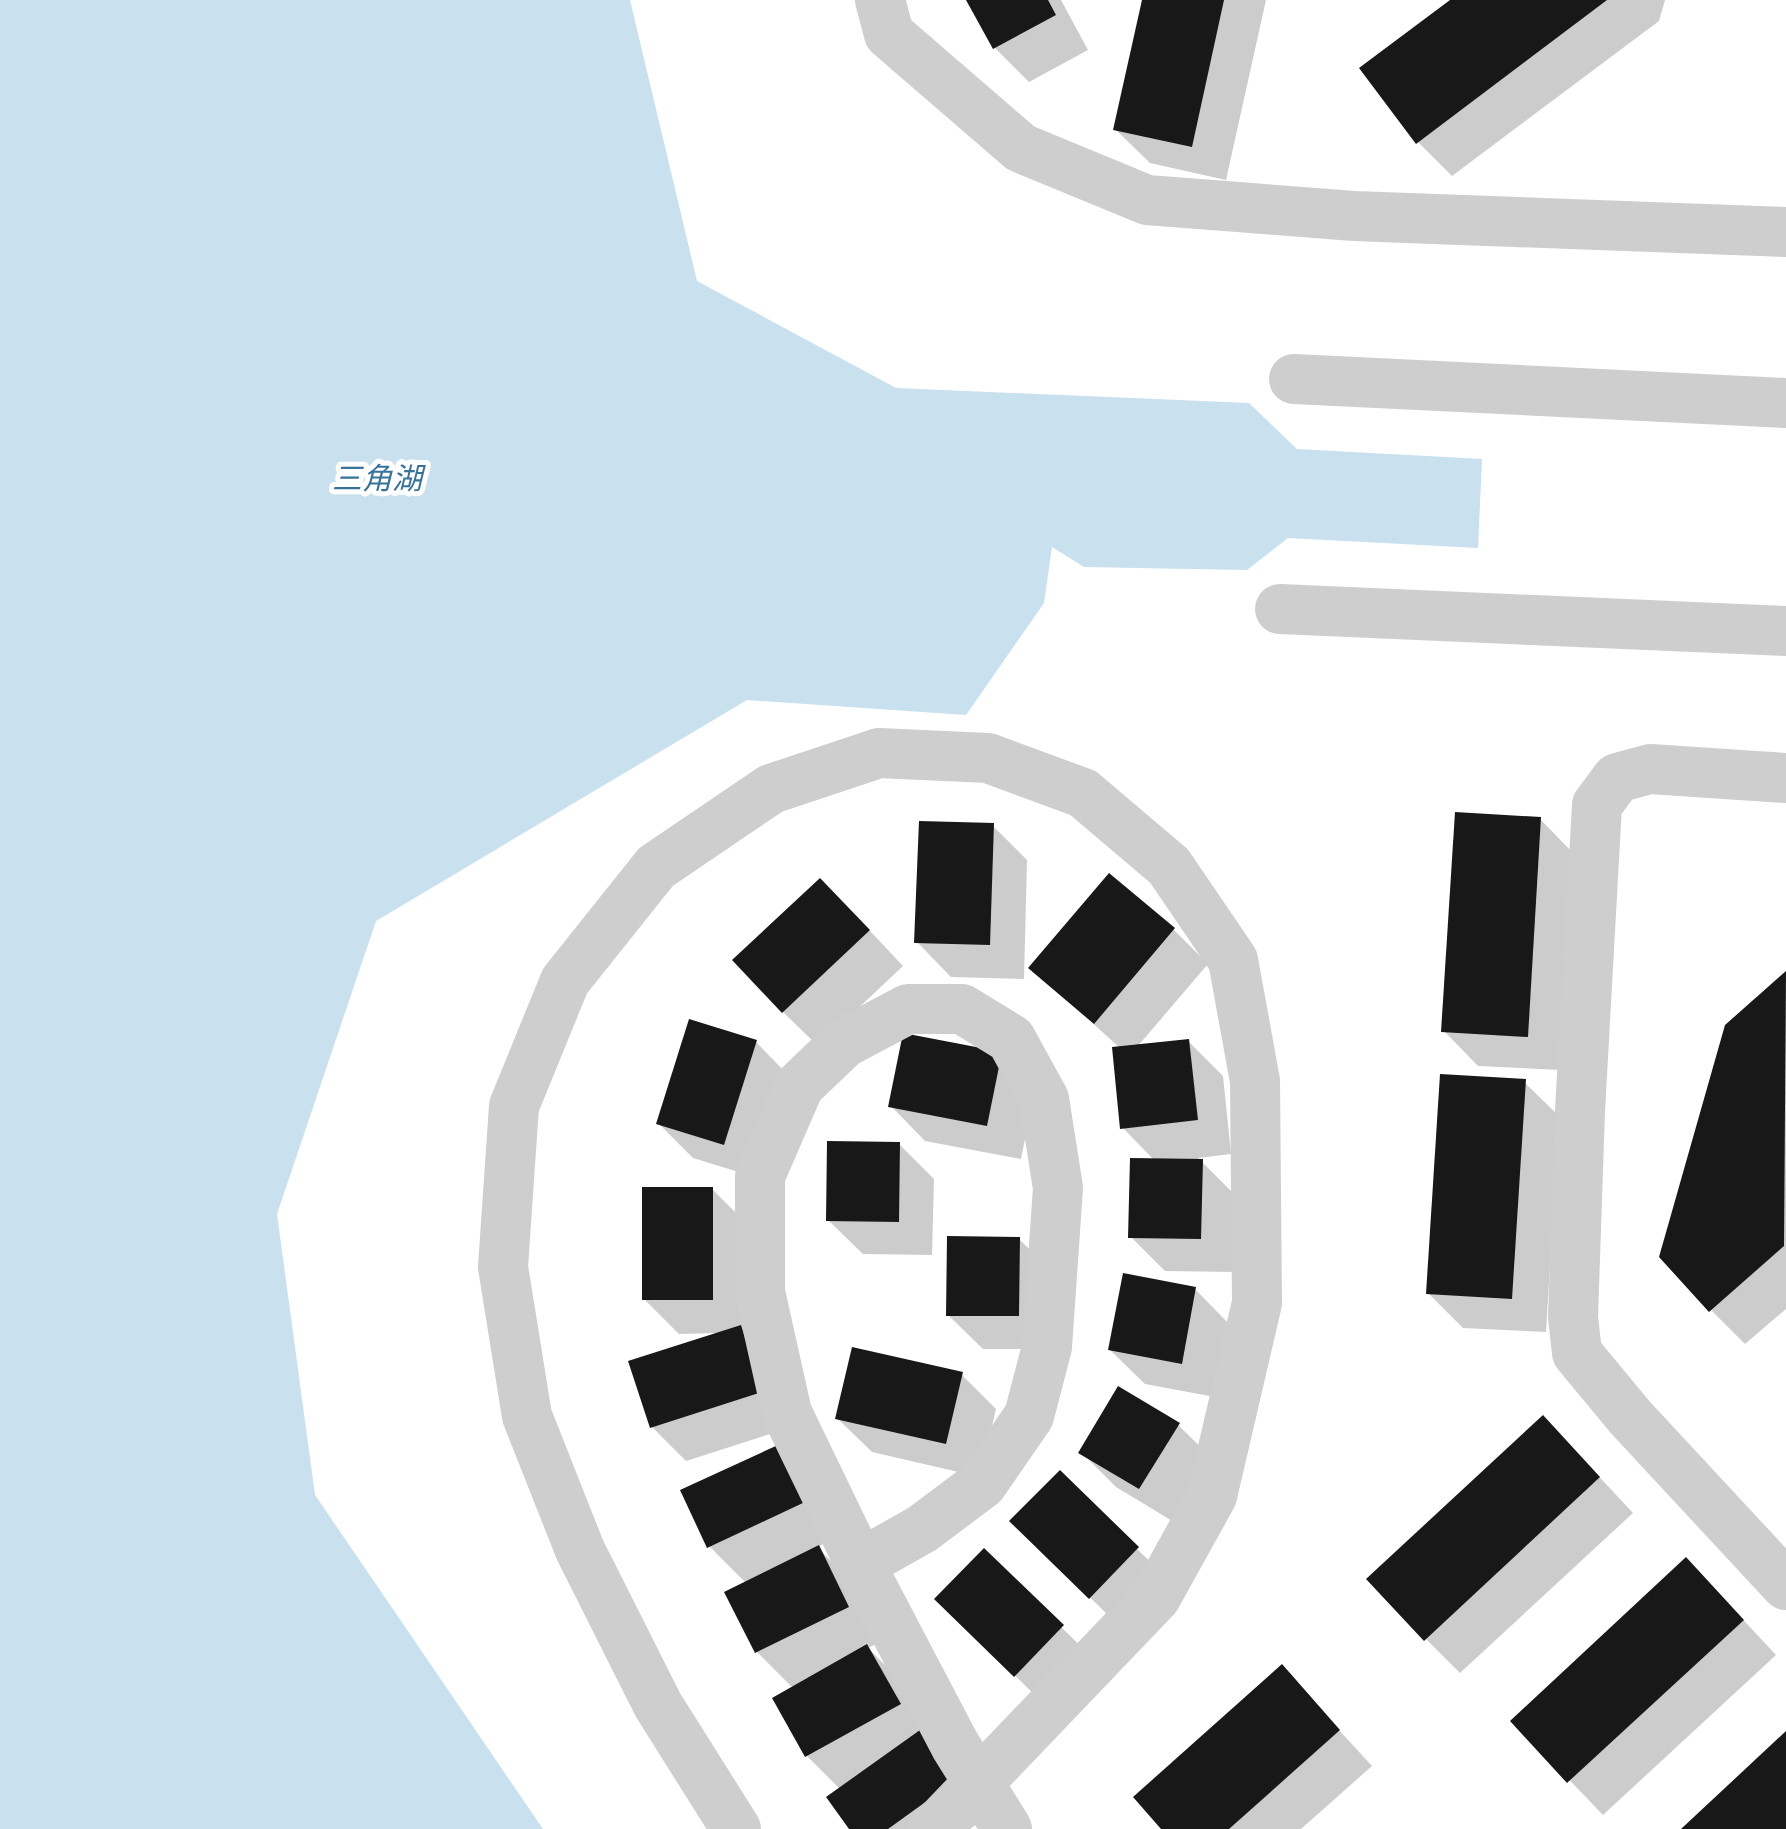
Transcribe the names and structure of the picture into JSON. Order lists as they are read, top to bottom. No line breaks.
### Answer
{"water":["三角湖"]}
